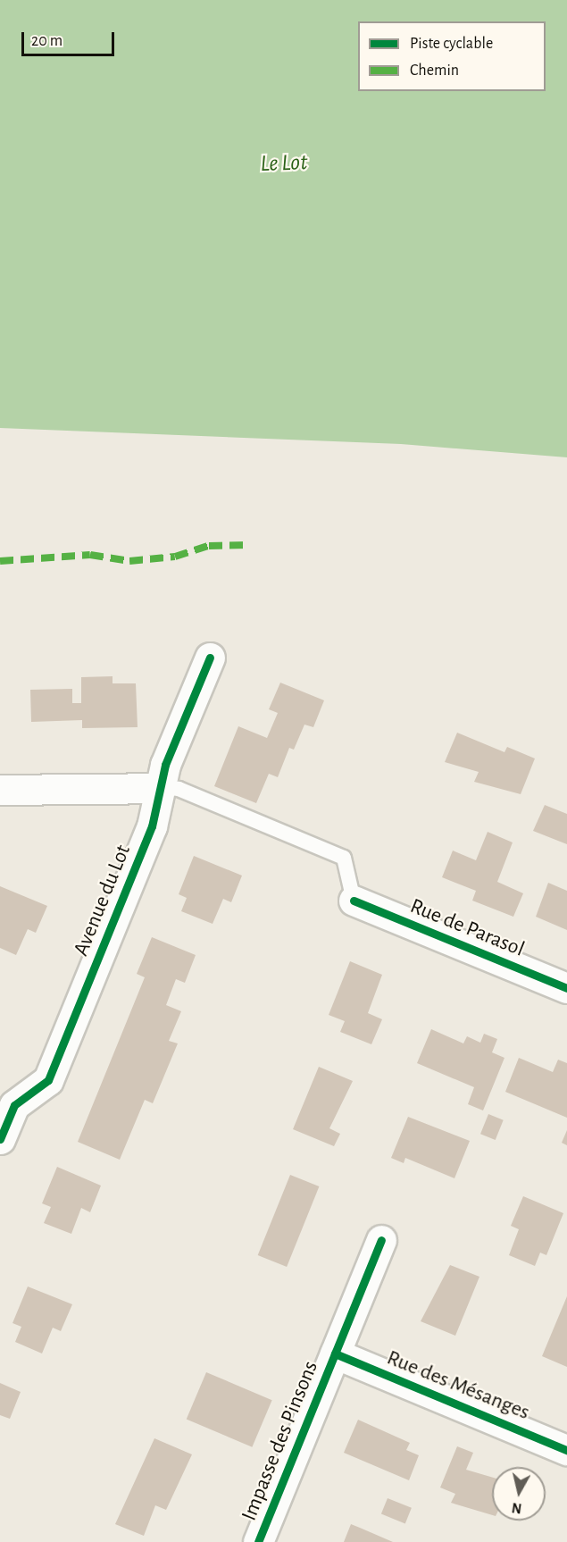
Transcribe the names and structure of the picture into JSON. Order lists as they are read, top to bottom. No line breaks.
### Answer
{"streets":{"street":["Avenue du Lot","Rue de Parasol","Rue des Mésanges","Impasse des Pinsons"]},"crossings":[["Rue des Mésanges","Impasse des Pinsons"]],"water":["Le Lot"],"legend":["Piste cyclable","Chemin"],"scale_bar":"20 m","north":"bottom"}
